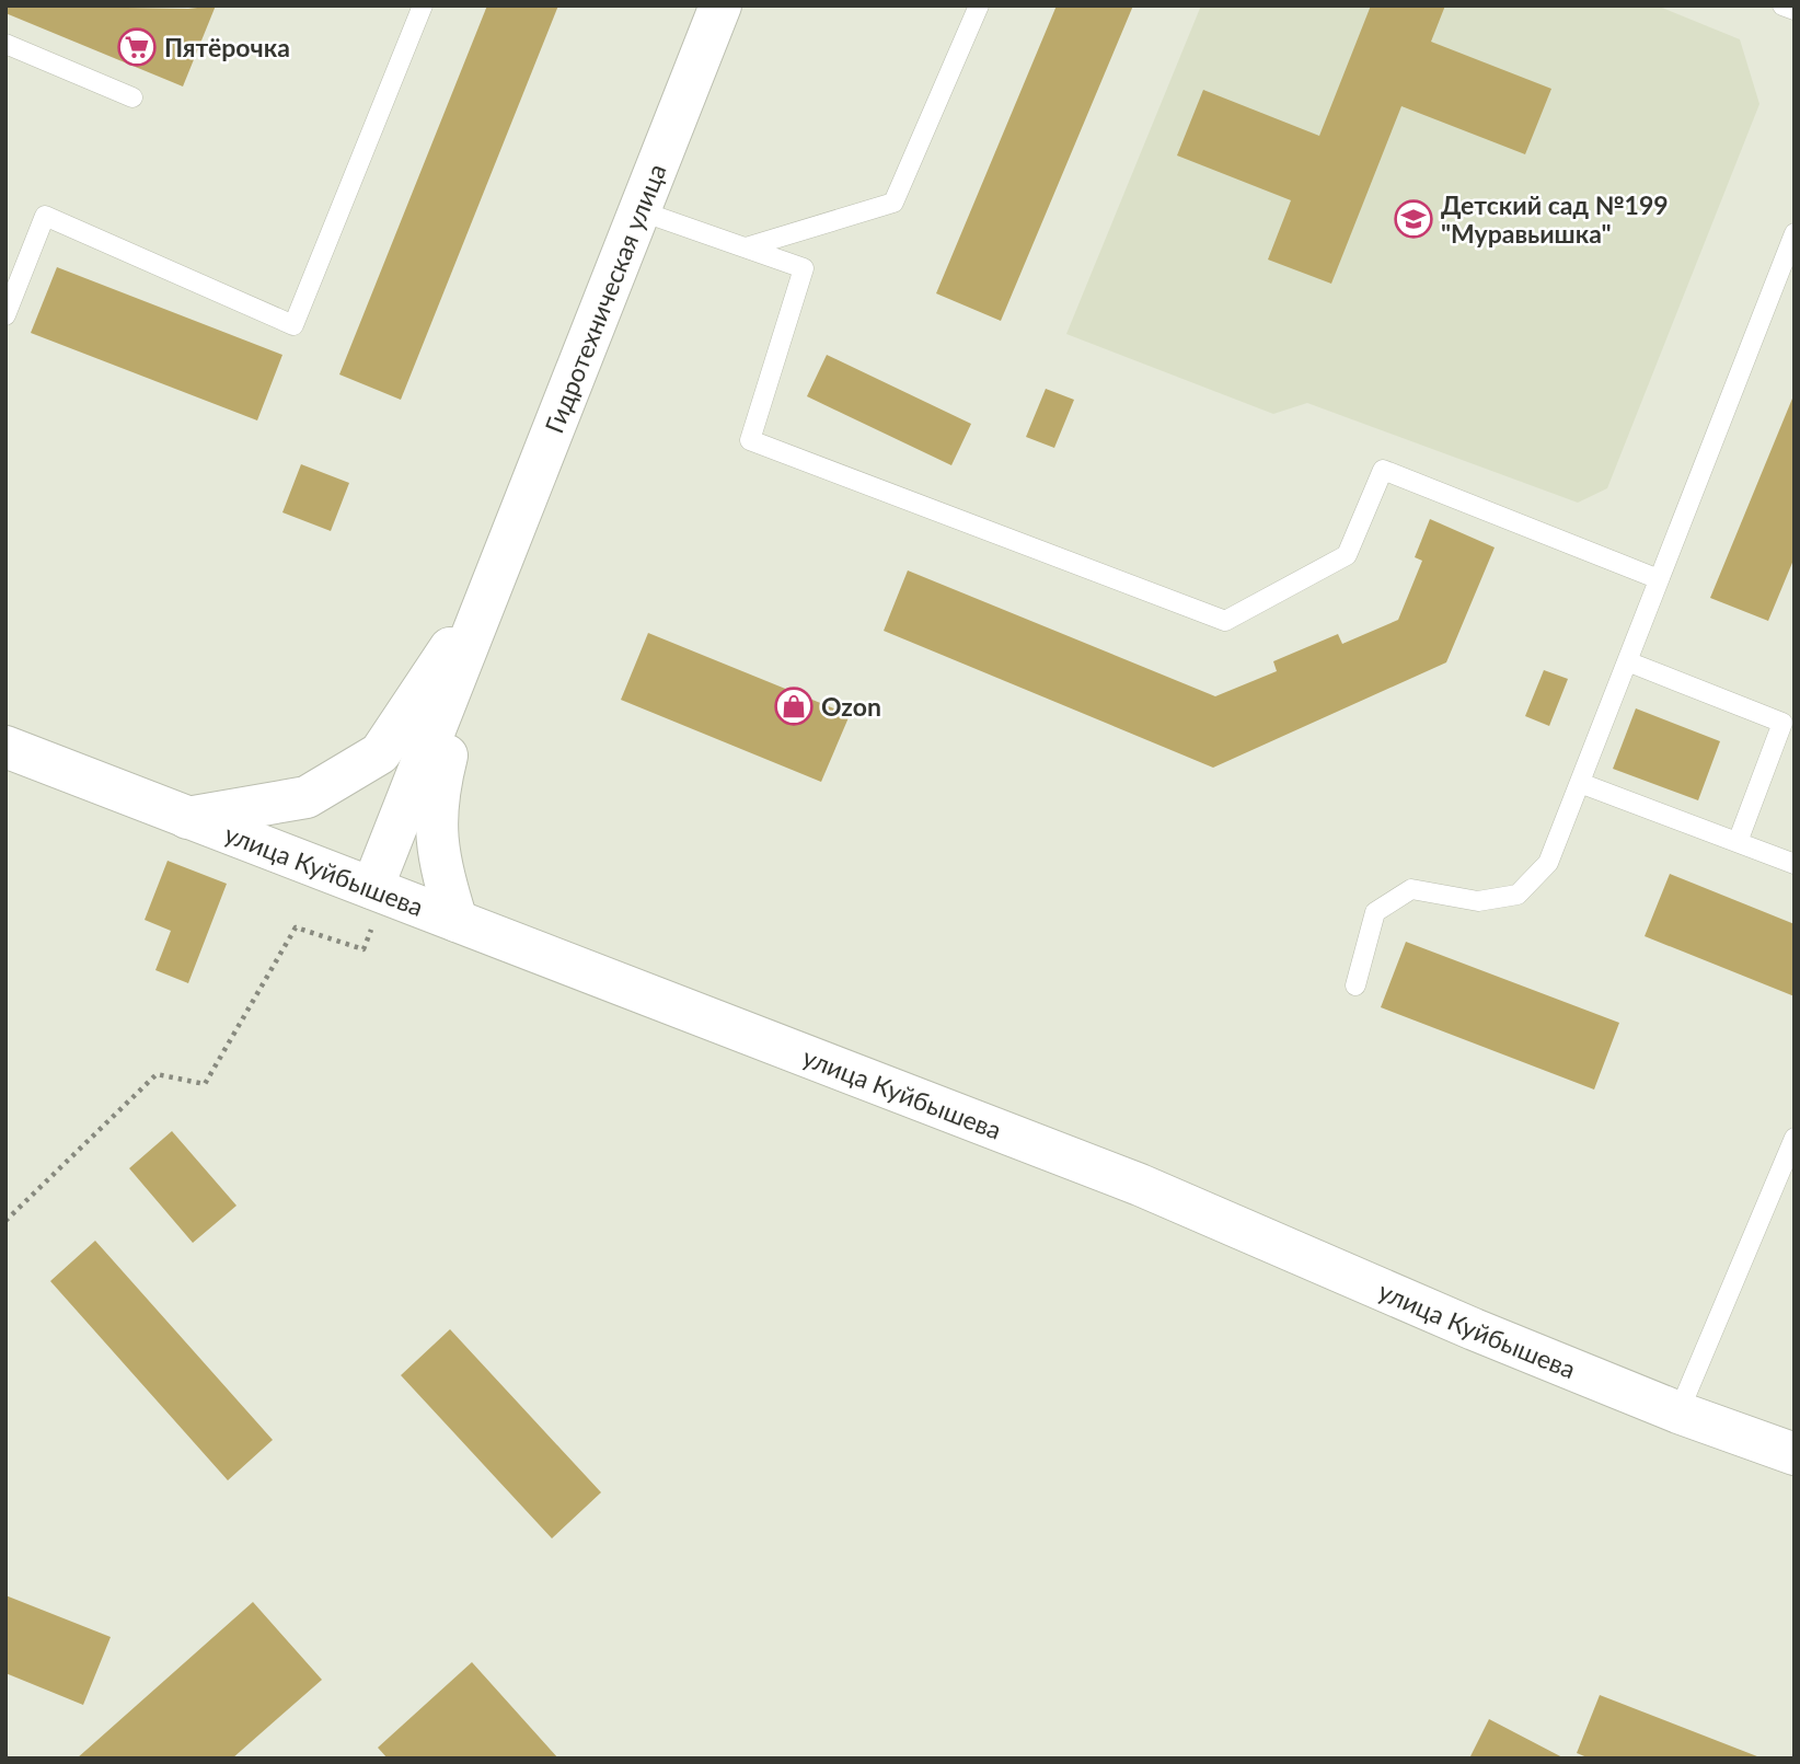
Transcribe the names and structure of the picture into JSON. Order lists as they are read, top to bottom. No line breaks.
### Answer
{"streets":{"main road":["Гидротехническая улица","улица Куйбышева"]},"places":{"supermarket":["Пятёрочка"],"school or university":["Детский сад №199 \"Муравьишка\""],"shop":["Ozon"]}}
